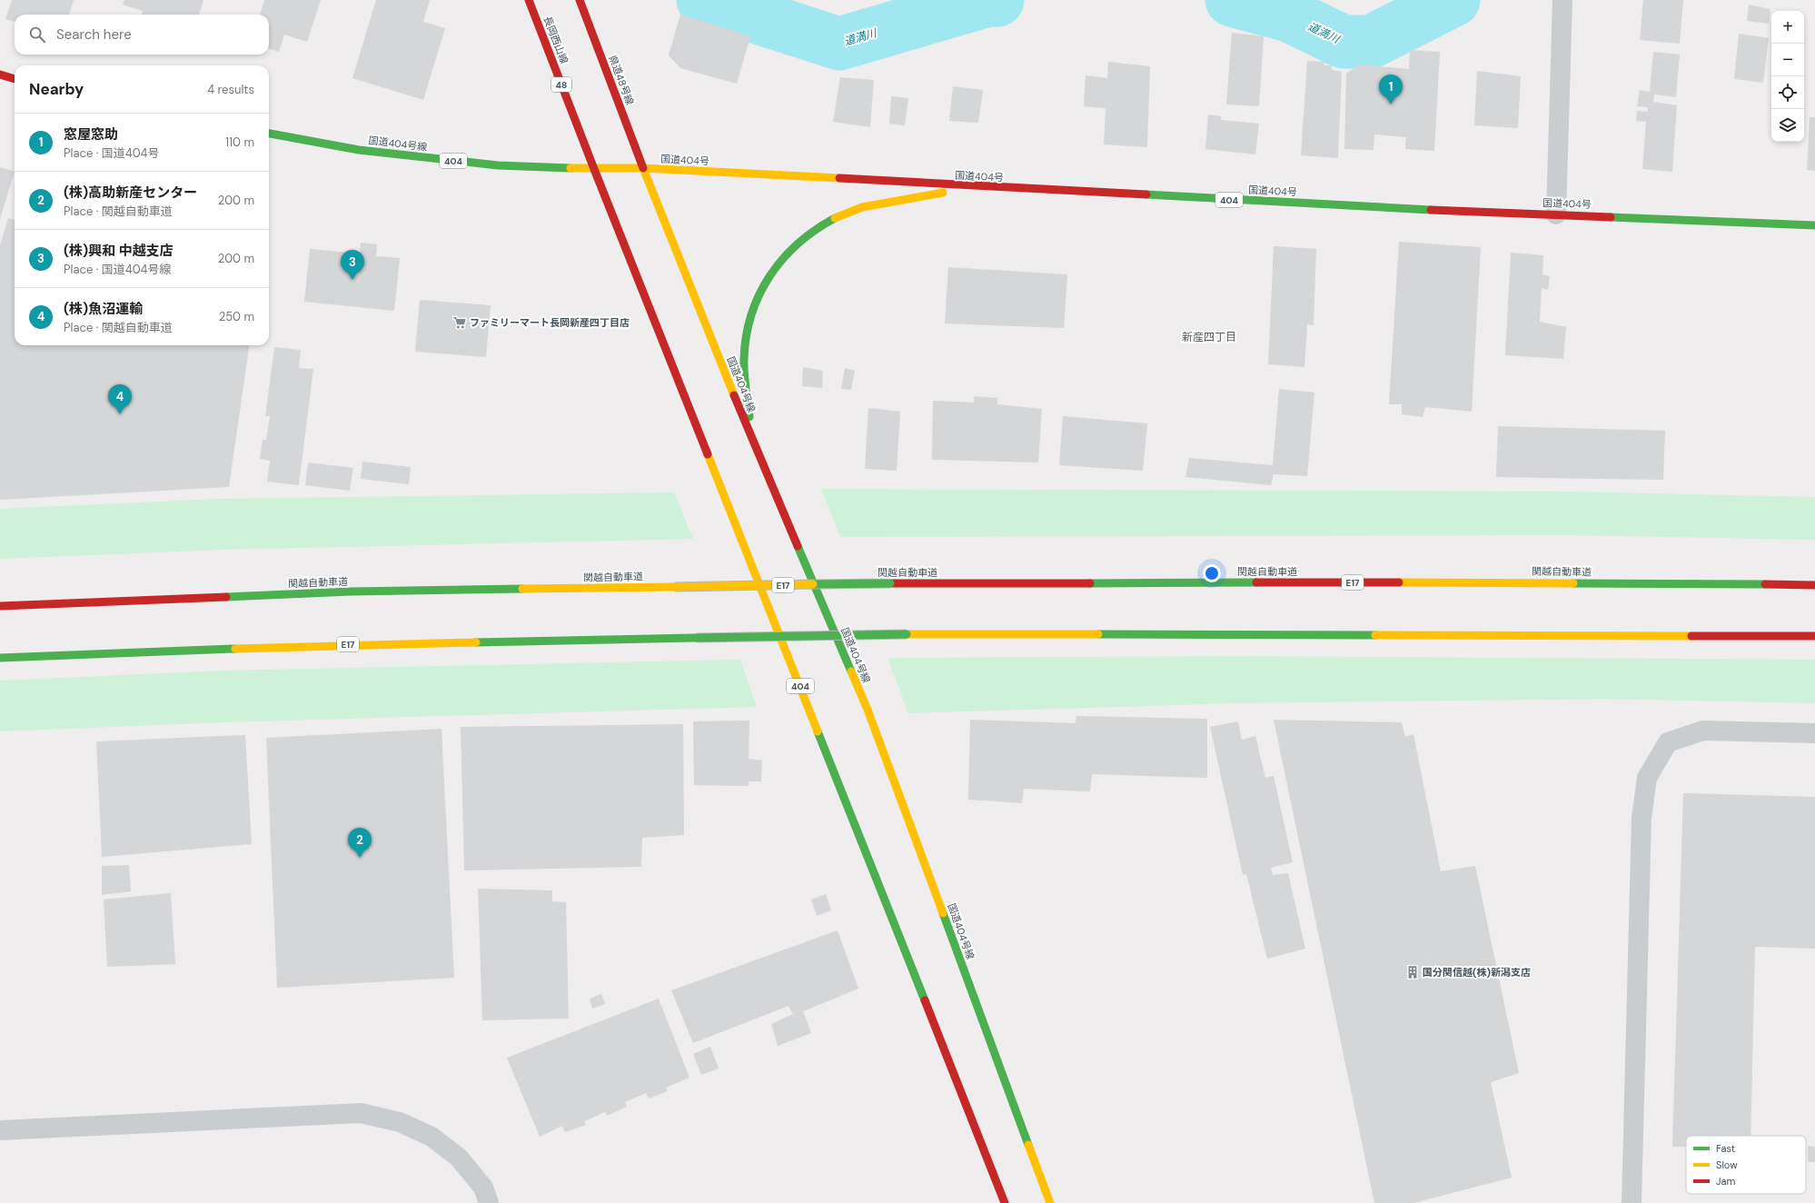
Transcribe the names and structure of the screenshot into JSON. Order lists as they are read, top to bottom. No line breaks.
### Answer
{"streets":{"main road":["長岡西山線","県道48号線","48","国道404号線","国道404号","404","関越自動車道","E17"]},"crossings":[["長岡西山線","国道404号線"],["長岡西山線","404"],["県道48号線","国道404号線"],["県道48号線","国道404号"],["国道404号線","国道404号"],["国道404号線","404"]],"districts":["新産四丁目"],"water":["道満川"],"places":{"supermarket":["ファミリーマート長岡新産四丁目店"],"building":["国分関信越(株)新潟支店"]},"legend":["Fast","Slow","Jam"],"page":{"map_buttons":["+","−"],"search":"Search here","heading":["Nearby","4 results"],"pins":["1","3","4","2"],"list":[{"mark":"1","name":"窓屋窓助","note":"Place · 国道404号","value":"110 m"},{"mark":"2","name":"(株)高助新産センター","note":"Place · 関越自動車道","value":"200 m"},{"mark":"3","name":"(株)興和 中越支店","note":"Place · 国道404号線","value":"200 m"},{"mark":"4","name":"(株)魚沼運輸","note":"Place · 関越自動車道","value":"250 m"}]}}
